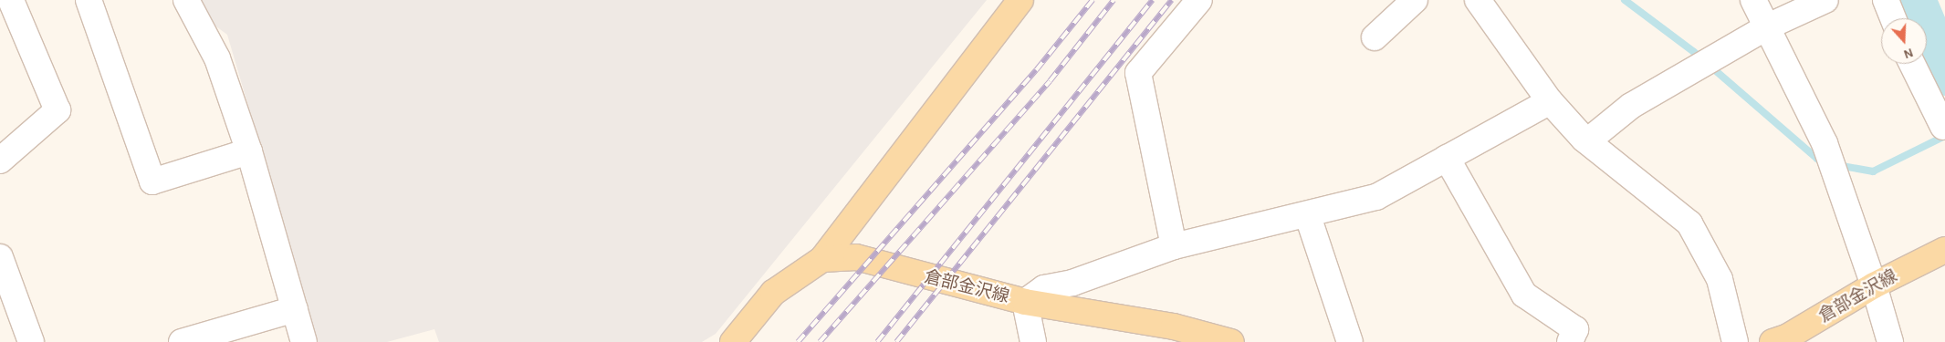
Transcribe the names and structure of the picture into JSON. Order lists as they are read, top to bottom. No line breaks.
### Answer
{"streets":{"main road":["倉部金沢線"]},"north":"bottom"}
